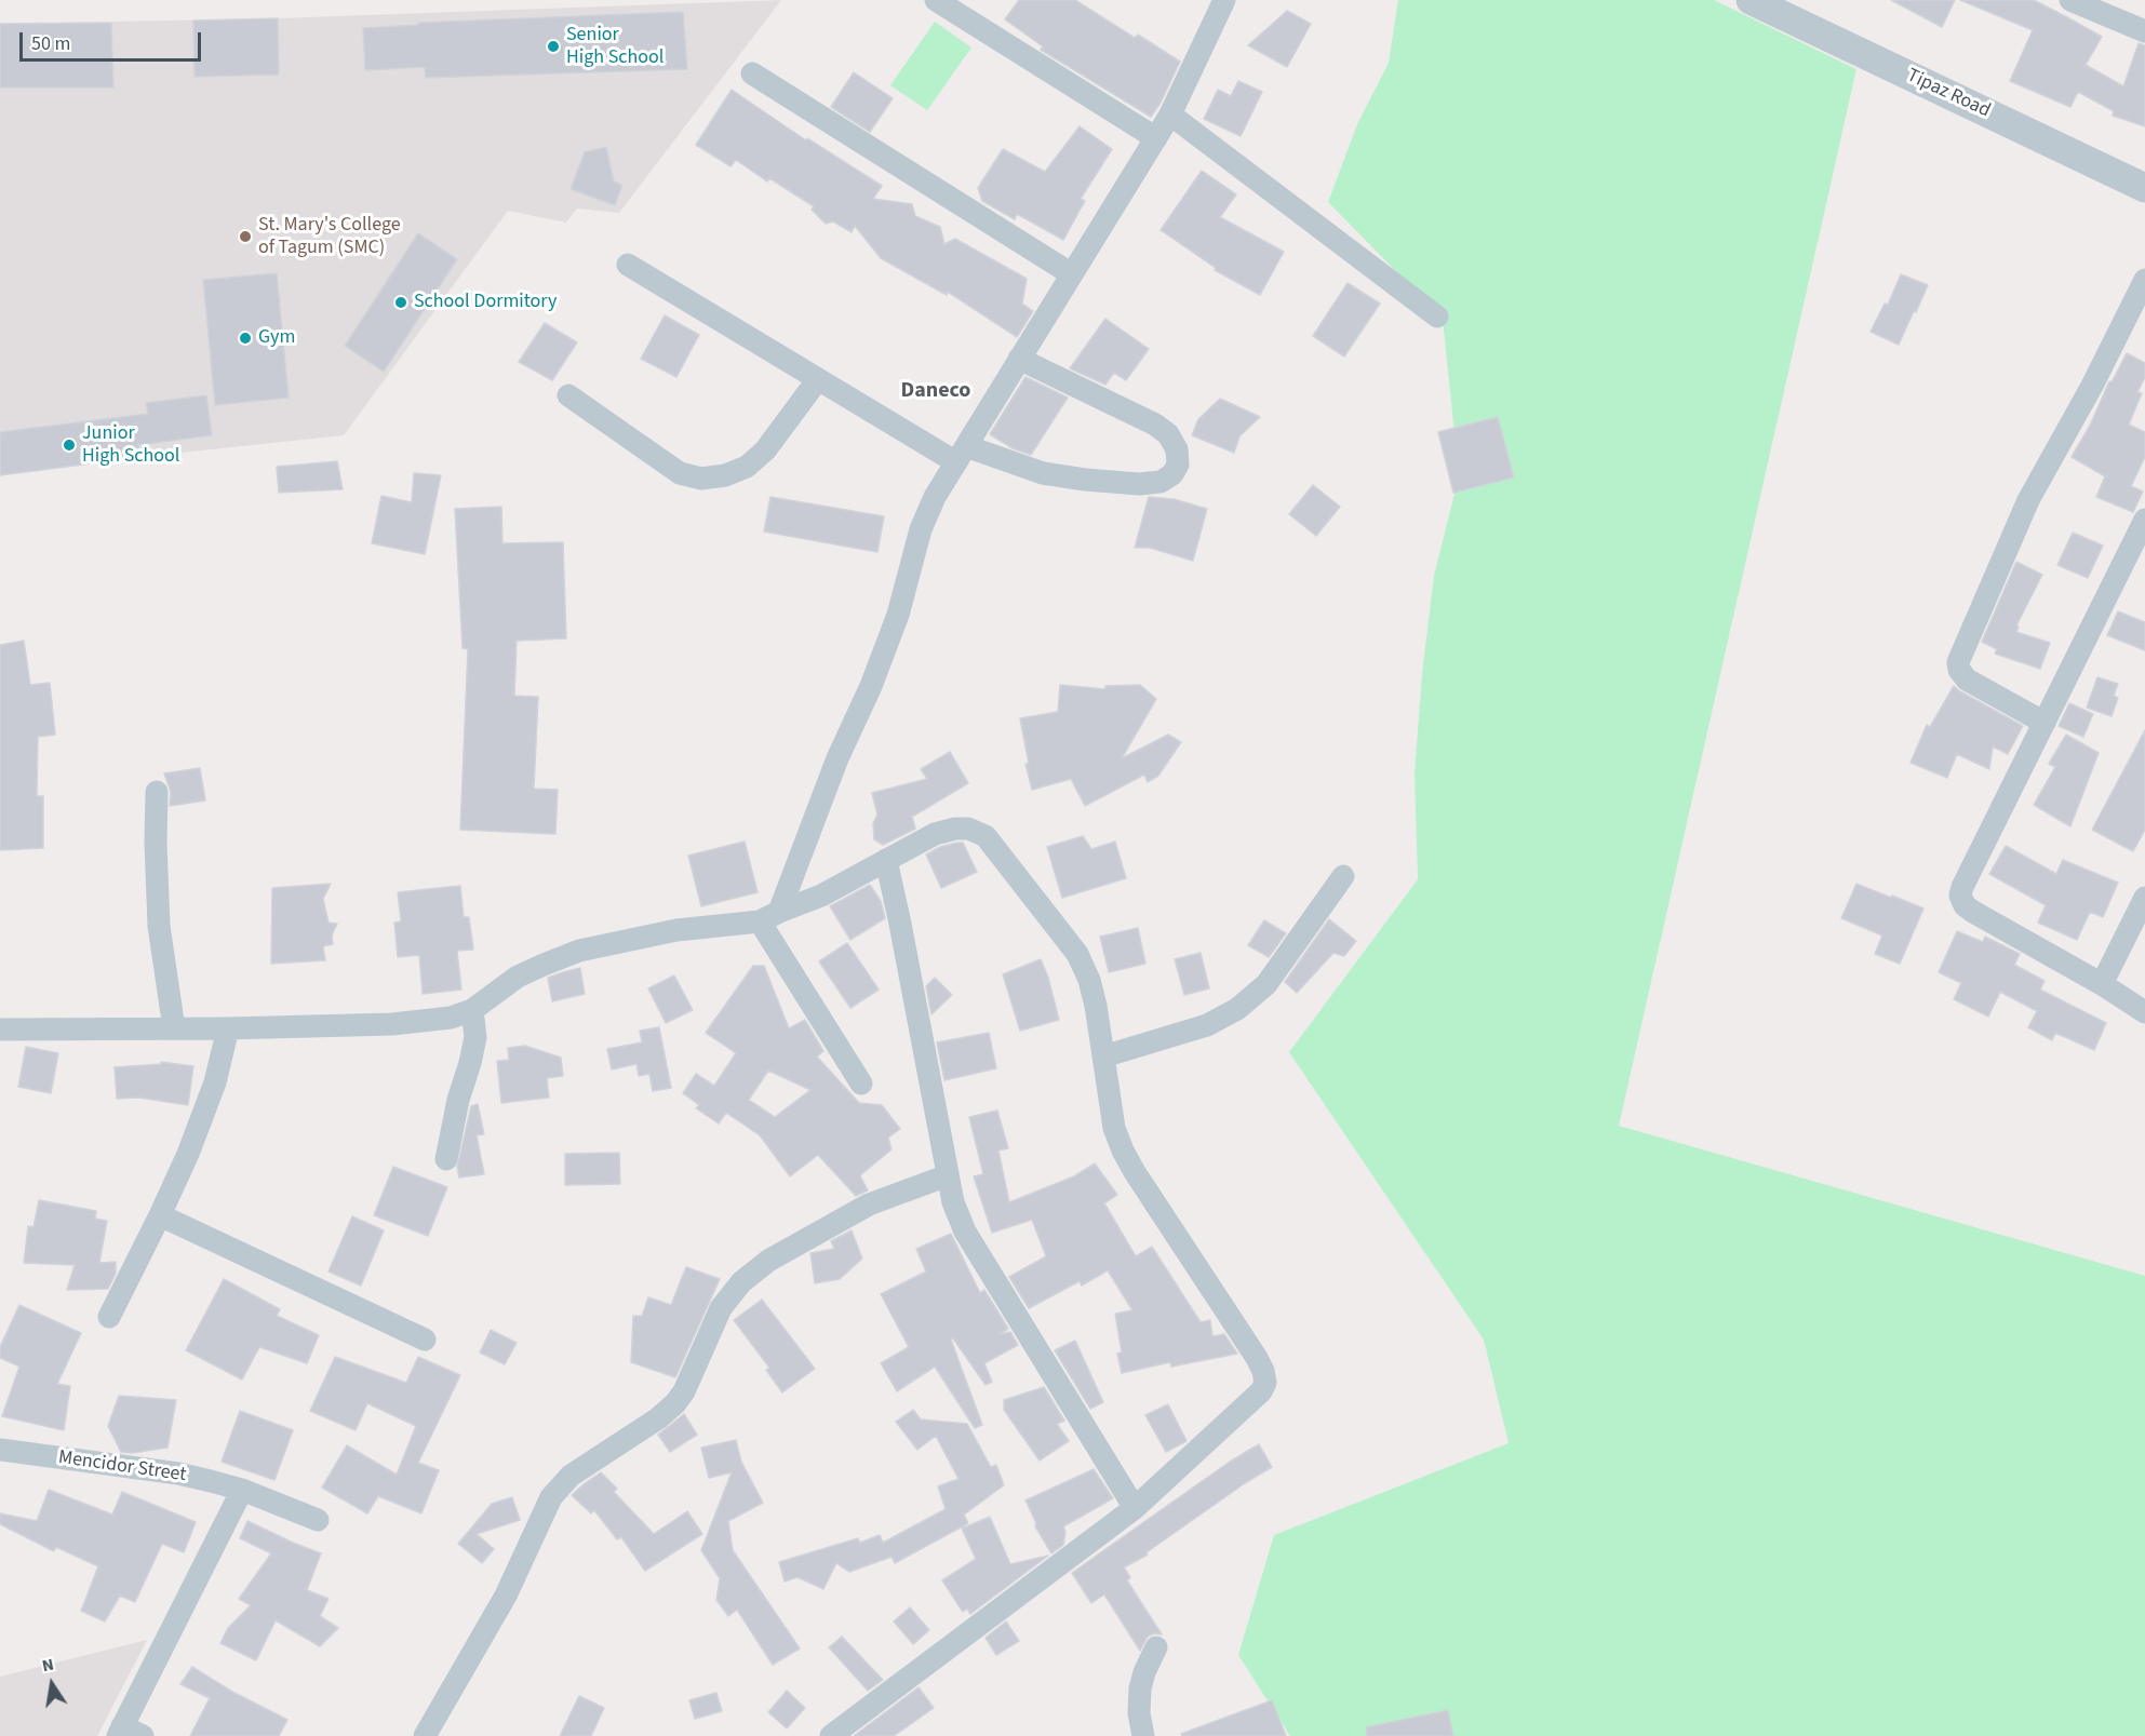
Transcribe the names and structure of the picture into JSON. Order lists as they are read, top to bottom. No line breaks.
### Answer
{"streets":{"street":["Tipaz Road","Mencidor Street"]},"districts":["Daneco"],"places":["Senior High School","St. Mary's College of Tagum (SMC)","School Dormitory","Gym","Junior High School"],"scale_bar":"50 m","north":"top"}
